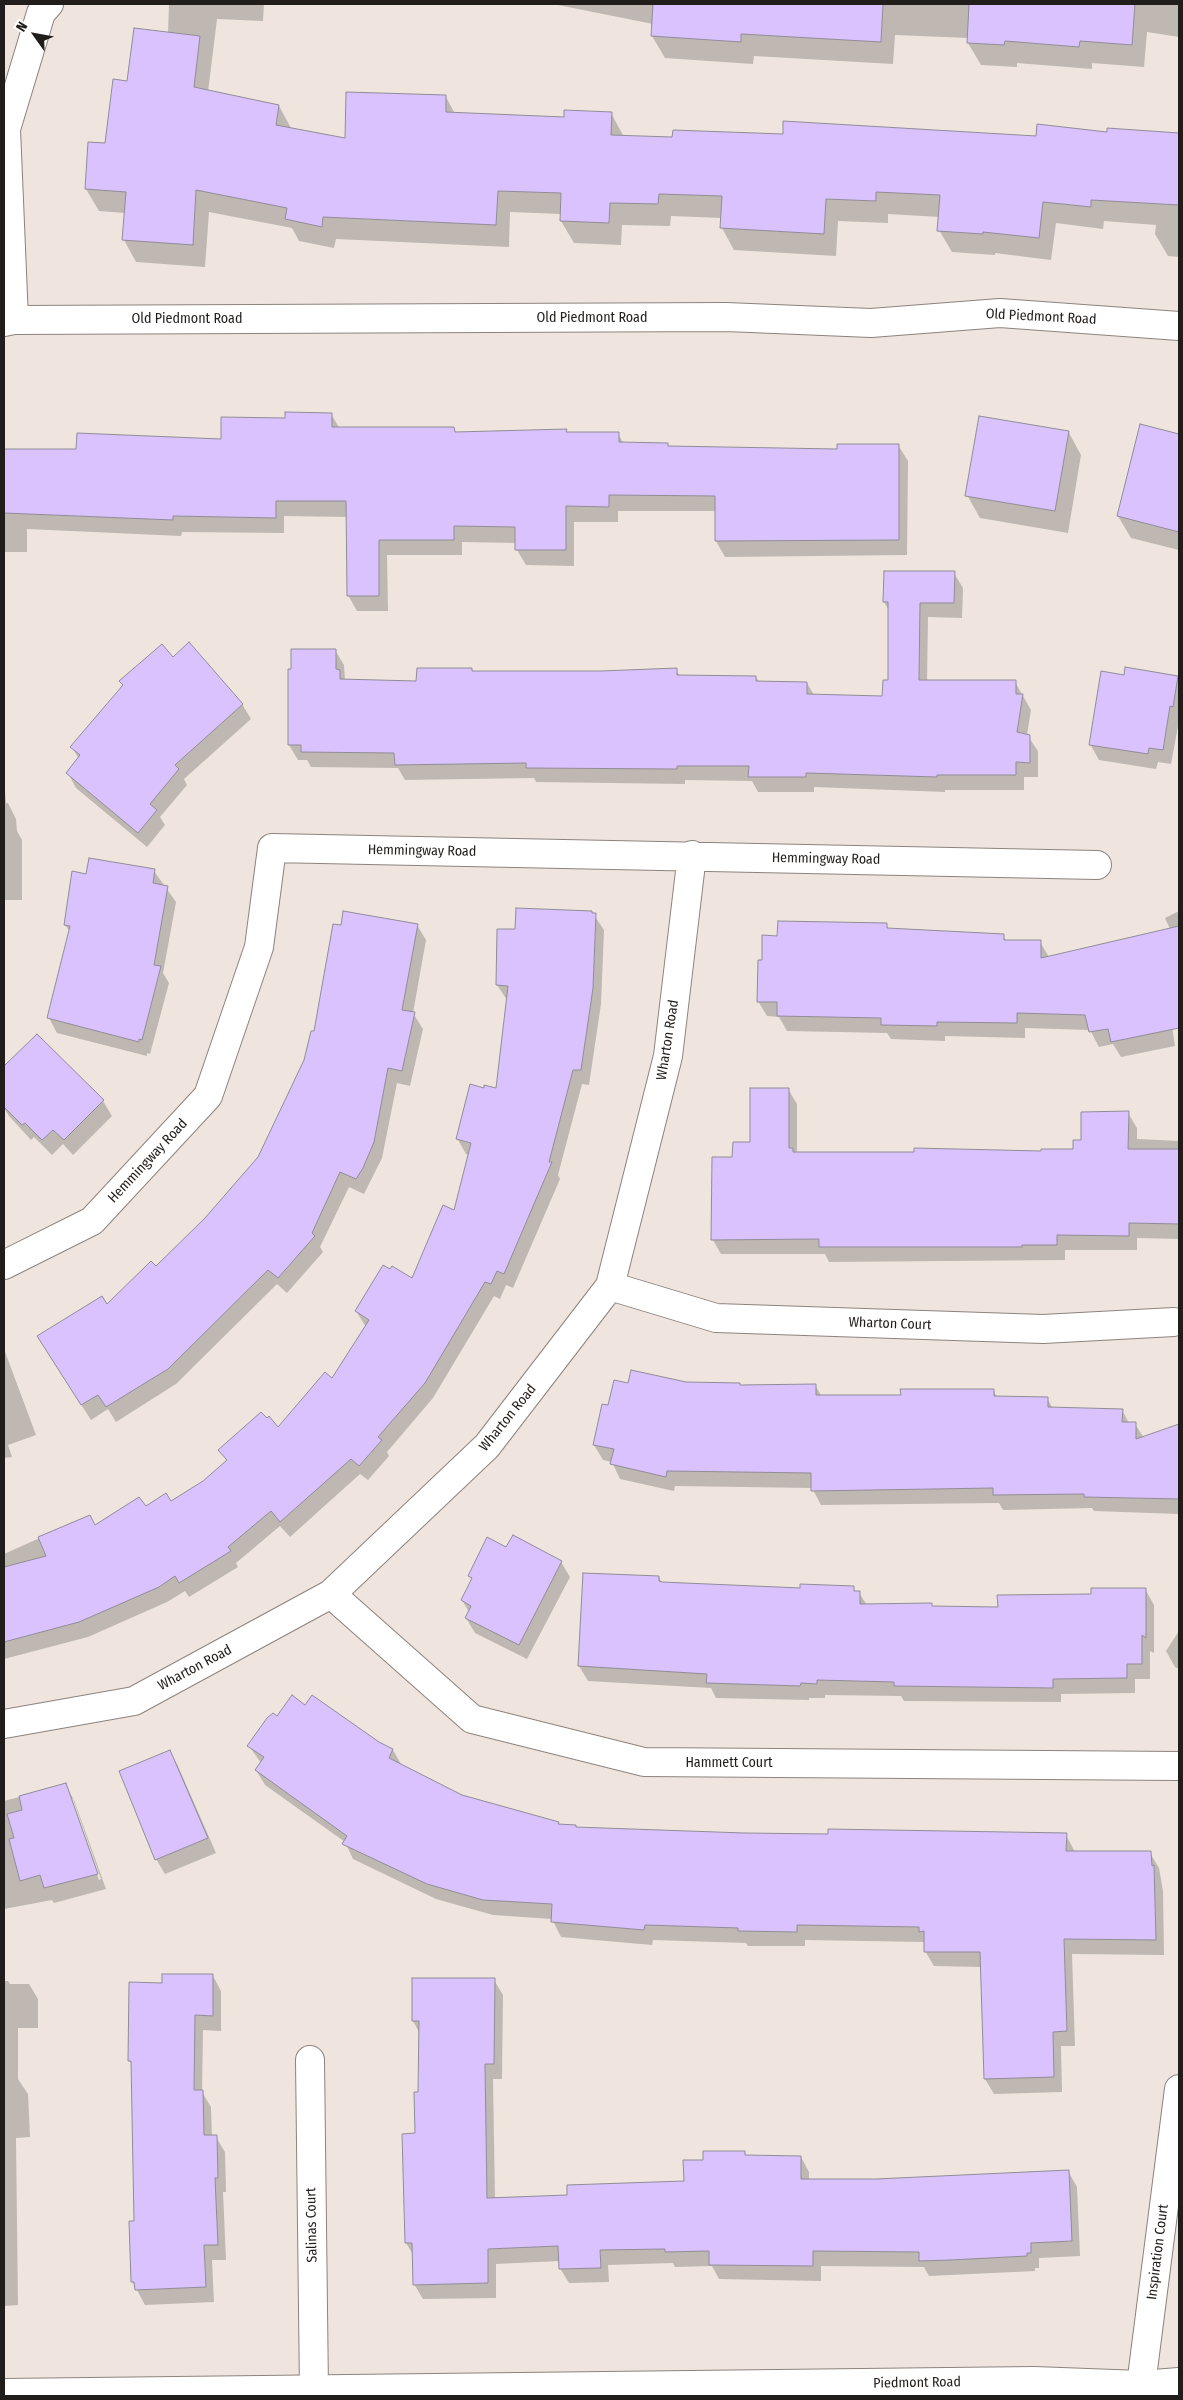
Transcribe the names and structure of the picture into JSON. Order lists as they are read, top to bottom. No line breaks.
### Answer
{"streets":{"street":["Old Piedmont Road","Hemmingway Road","Wharton Road","Wharton Court","Hammett Court","Salinas Court","Inspiration Court","Piedmont Road"]},"crossings":[["Hemmingway Road","Wharton Road"],["Wharton Road","Wharton Court"],["Wharton Road","Hammett Court"],["Salinas Court","Piedmont Road"],["Inspiration Court","Piedmont Road"]],"north":"top left"}
